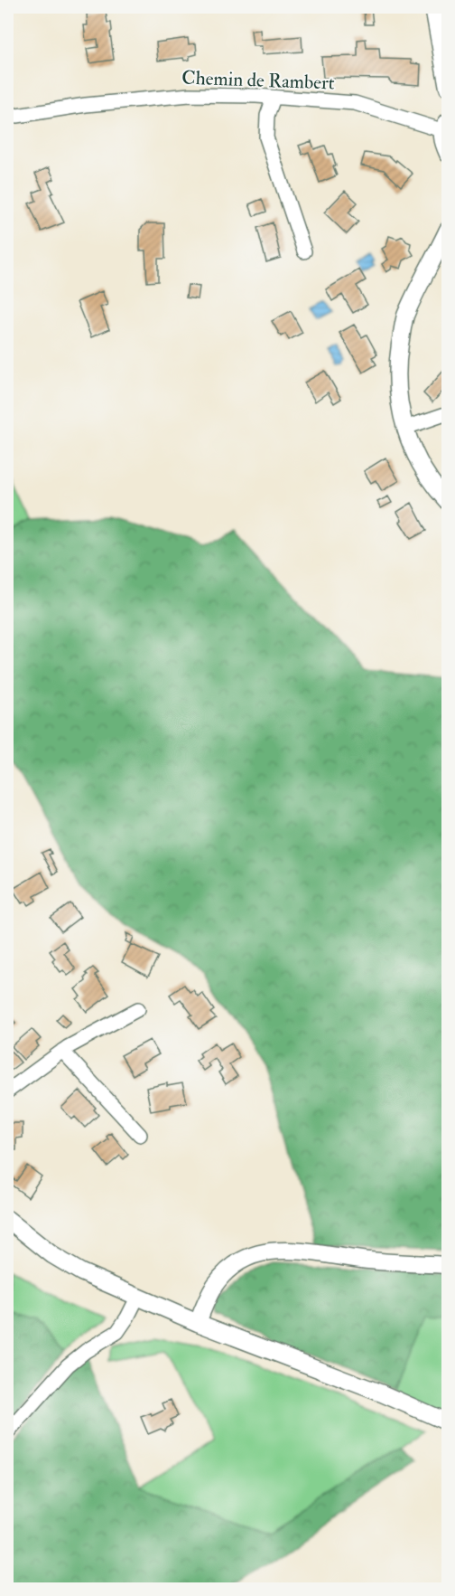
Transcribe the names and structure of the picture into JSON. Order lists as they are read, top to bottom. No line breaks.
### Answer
{"streets":{"street":["Chemin de Rambert"]}}
